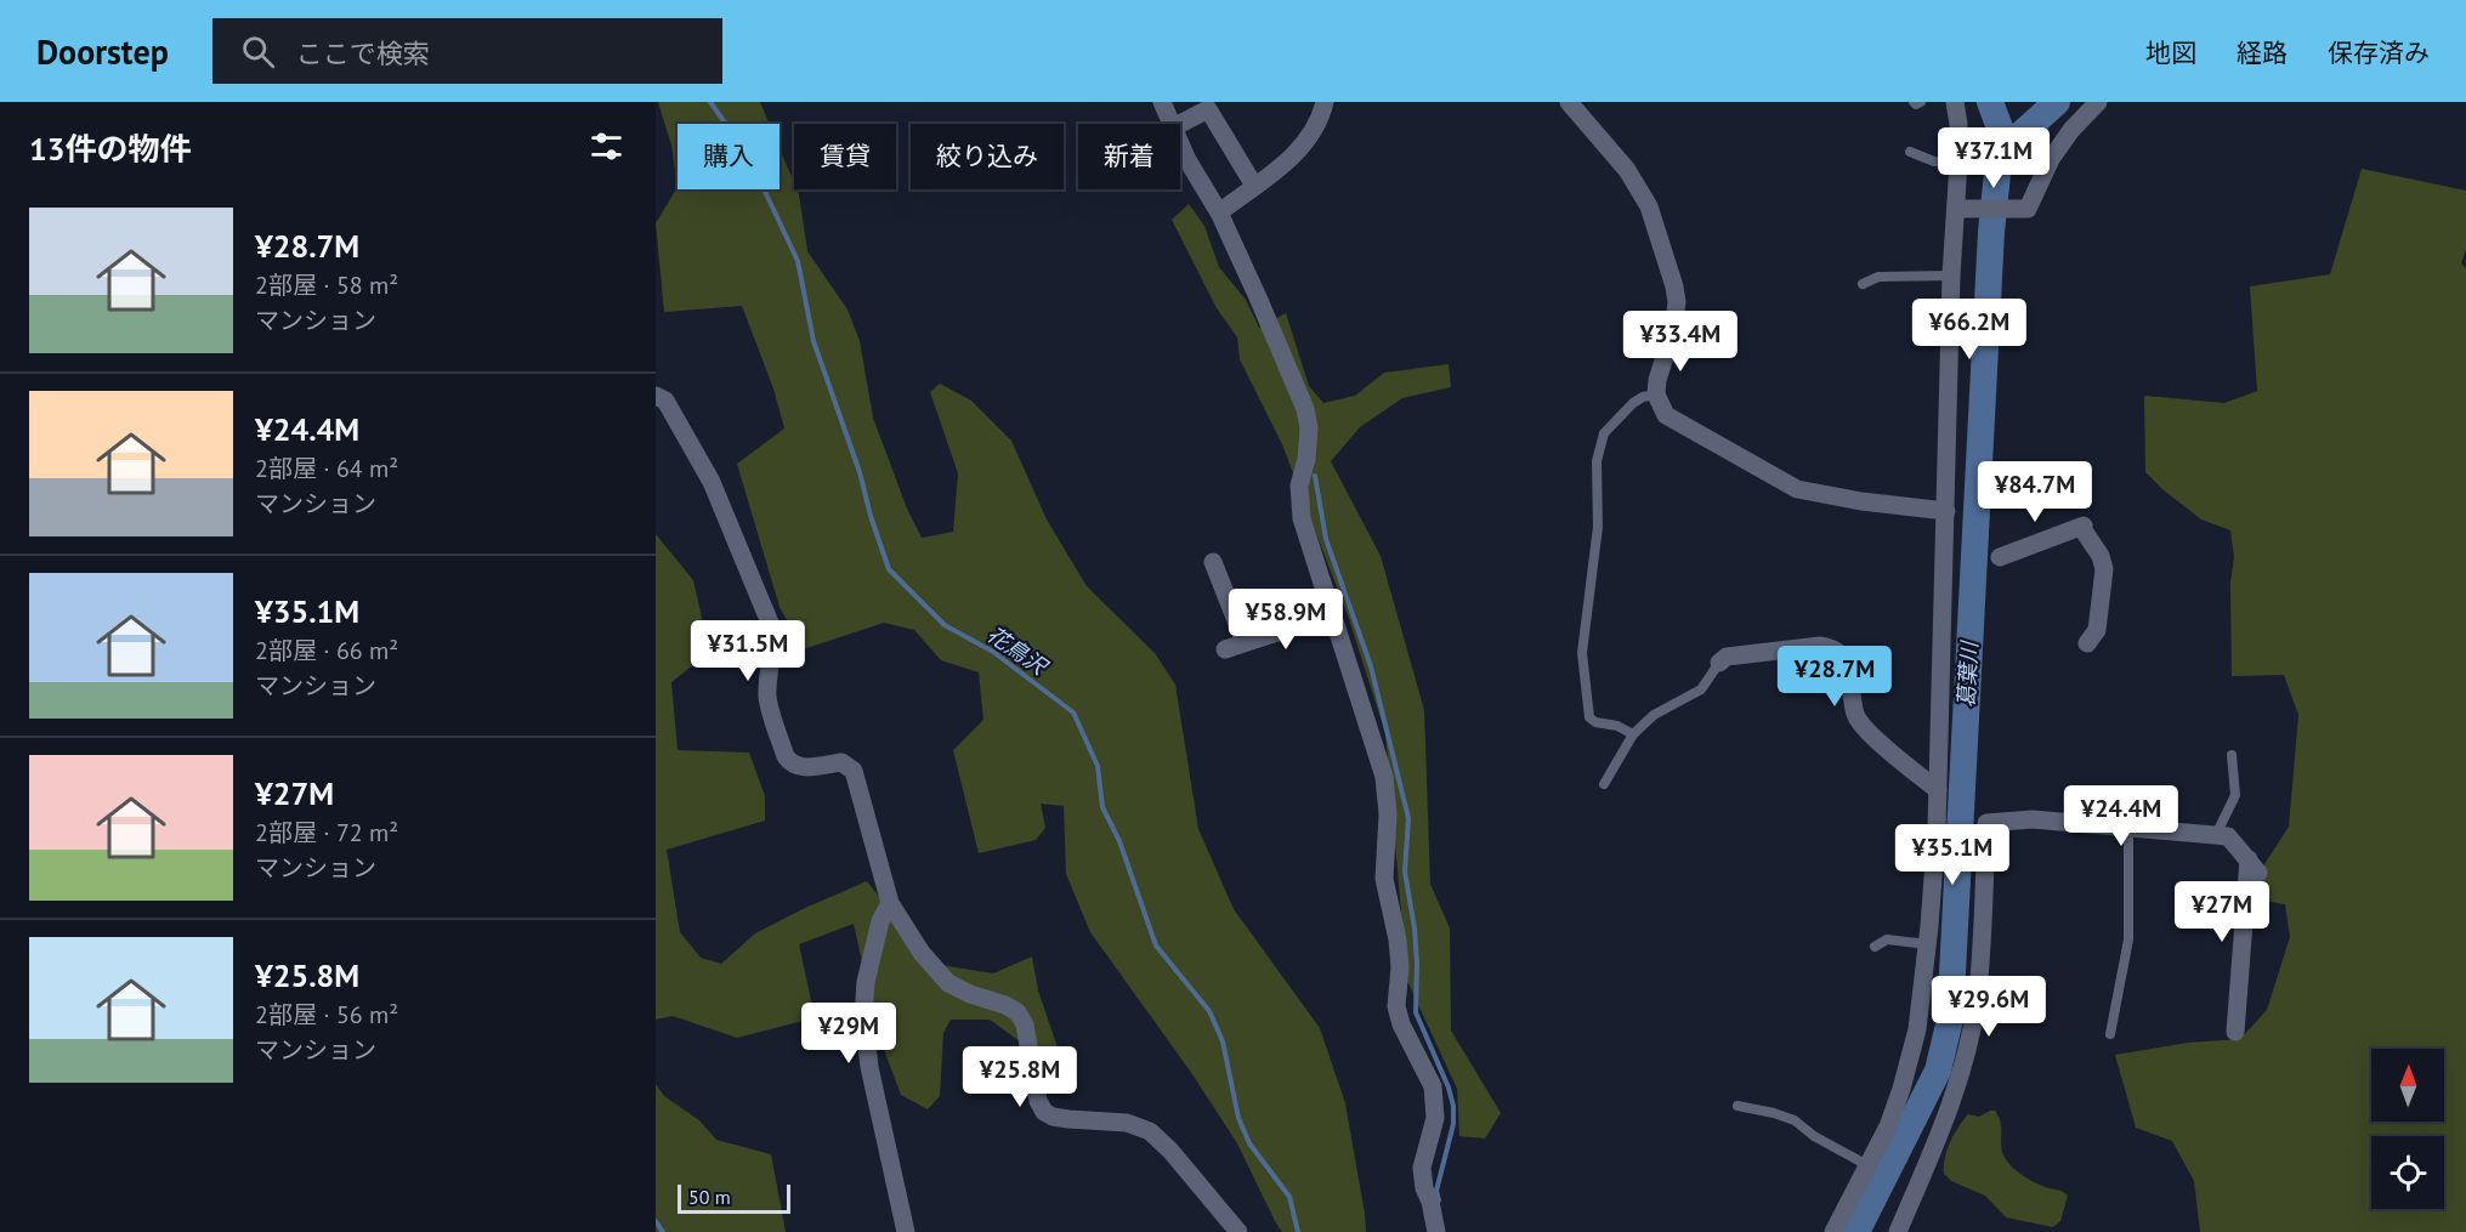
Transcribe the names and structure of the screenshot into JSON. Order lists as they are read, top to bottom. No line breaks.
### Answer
{"water":["花鳥沢","葛葉川"],"scale_bar":"50 m","north":"top","page":{"header":"Doorstep","search":"ここで検索","nav":["地図","経路","保存済み"],"heading":"13件の物件","chip":["購入","賃貸","絞り込み","新着"],"price":["¥37.1M","¥66.2M","¥33.4M","¥84.7M","¥58.9M","¥31.5M","¥28.7M","¥24.4M","¥35.1M","¥27M","¥29.6M","¥29M","¥25.8M"],"list":[{"name":"¥28.7M","note":"2部屋 · 58 m² · マンション"},{"name":"¥24.4M","note":"2部屋 · 64 m² · マンション"},{"name":"¥35.1M","note":"2部屋 · 66 m² · マンション"},{"name":"¥27M","note":"2部屋 · 72 m² · マンション"},{"name":"¥25.8M","note":"2部屋 · 56 m² · マンション"}],"scale":"50 m"}}
